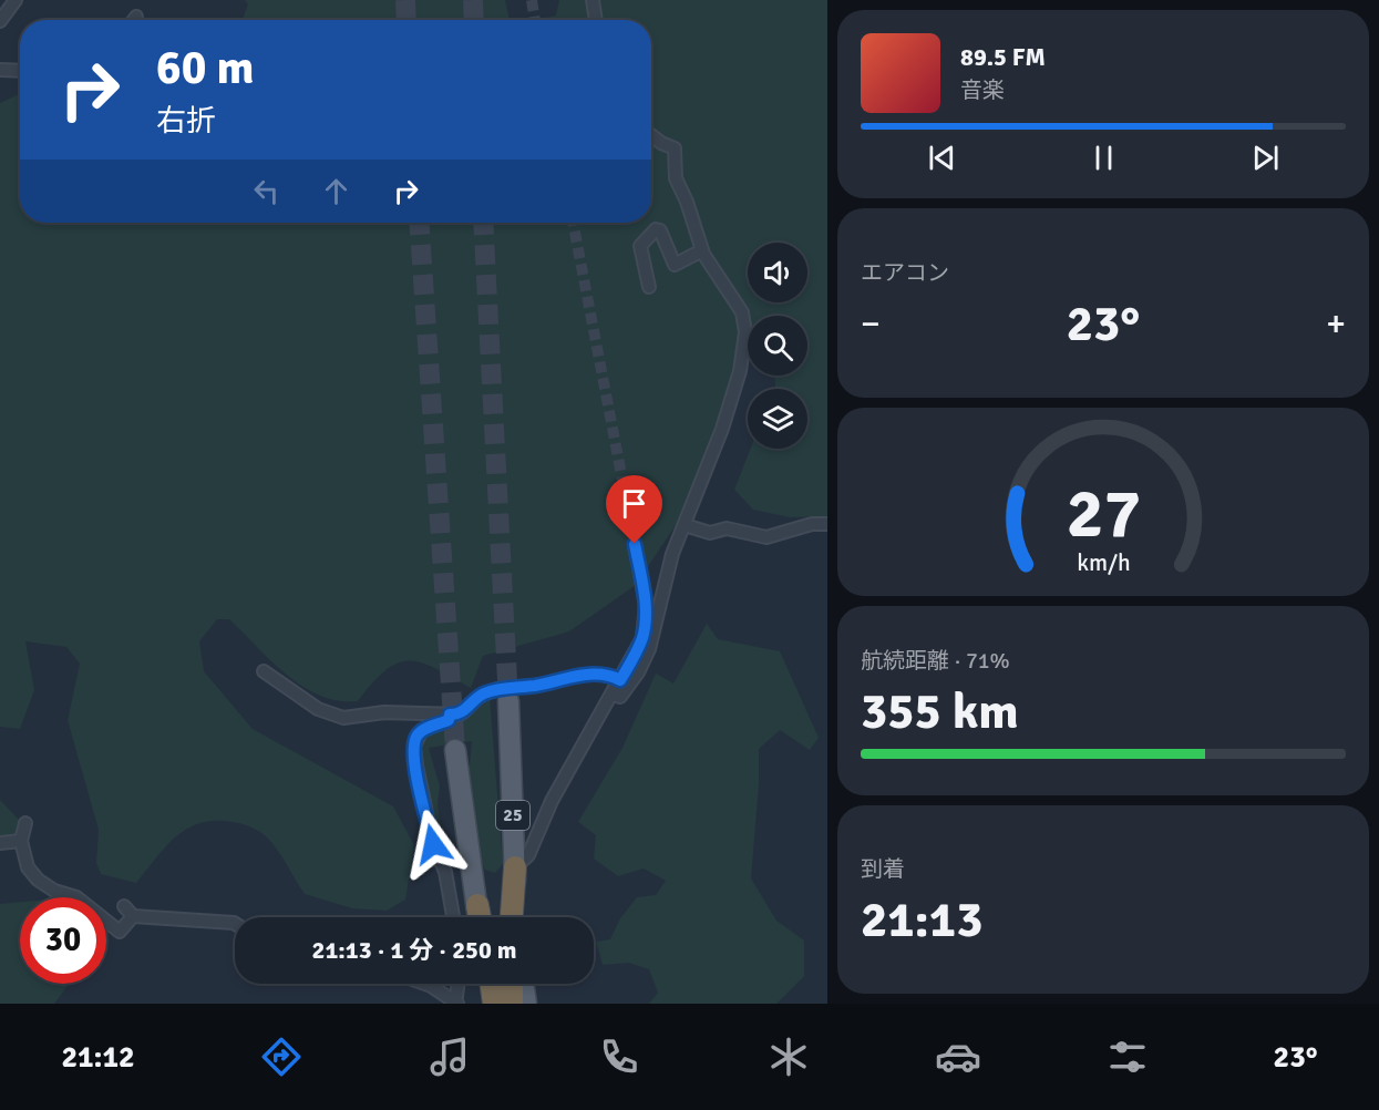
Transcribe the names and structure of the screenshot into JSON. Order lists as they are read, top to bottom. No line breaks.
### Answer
{"streets":{"main road":["25"]},"page":{"turn":["60 m","右折"],"song":["89.5 FM","音楽"],"tile":["エアコン",["航続距離 · 71%","355 km"],["到着","21:13"]],"heat":["−","23°","+"],"limit":"30","trip":"21:13 · 1 分 · 250 m","tabs":["21:12","23°"],"gauge":["27","km/h"]}}
